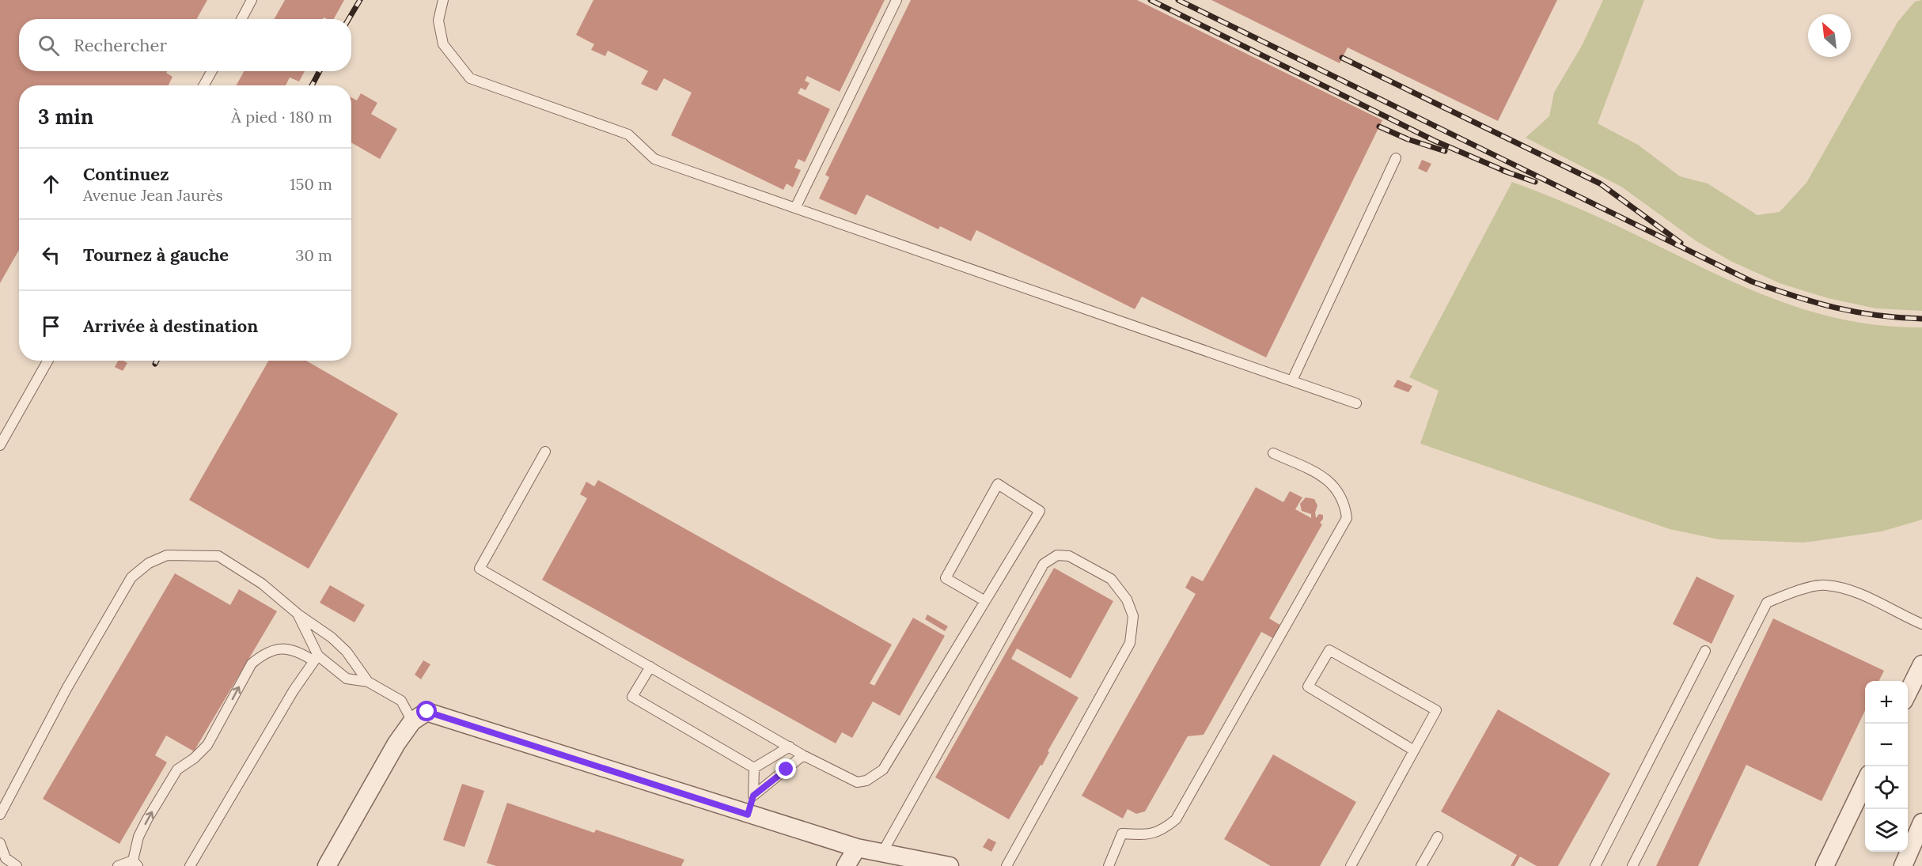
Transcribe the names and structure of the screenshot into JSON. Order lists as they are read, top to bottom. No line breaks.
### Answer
{"north":"top left","page":{"search":"Rechercher","heading":["3 min","À pied · 180 m"],"list":[["Continuez","Avenue Jean Jaurès","150 m"],["Tournez à gauche","30 m"],"Arrivée à destination"],"map_buttons":["+","−"]}}
